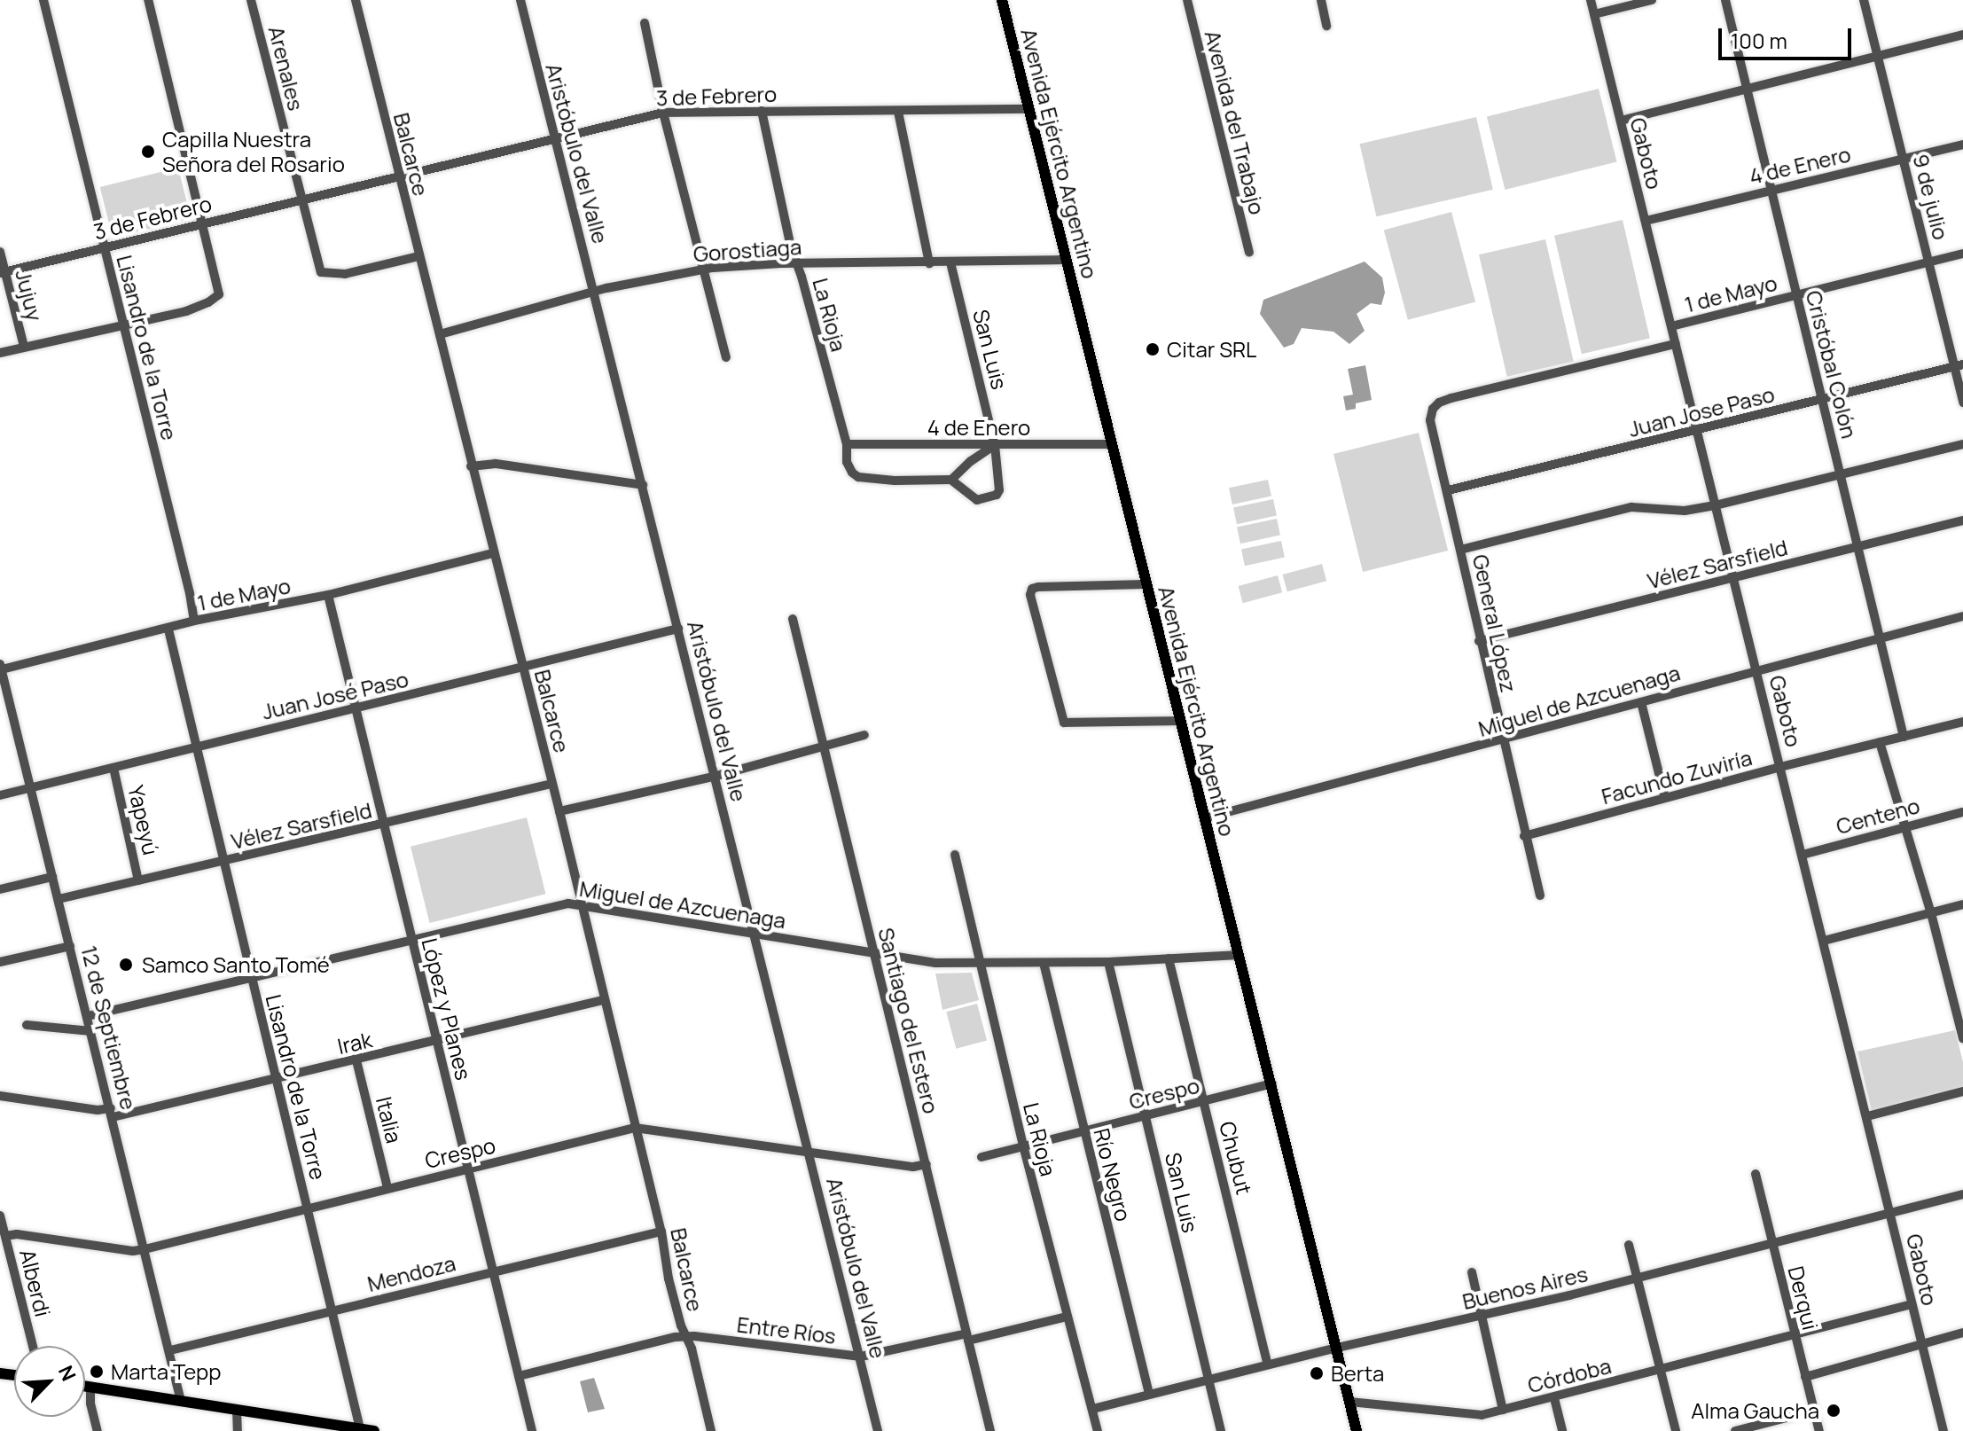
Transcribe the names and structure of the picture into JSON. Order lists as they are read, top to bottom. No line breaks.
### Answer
{"streets":{"main road":["Avenida Ejército Argentino"],"street":["Arenales","3 de Febrero","Avenida del Trabajo","Aristóbulo del Valle","Gaboto","Balcarce","4 de Enero","9 de julio","Gorostiaga","1 de Mayo","Jujuy","La Rioja","Lisandro de la Torre","San Luis","Cristóbal Colón","Juan Jose Paso","Vélez Sarsfield","General López","Juan José Paso","Miguel de Azcuenaga","Facundo Zuviría","Centeno","Yapeyú","López y Planes","Santiago del Estero","12 de Septiembre","Irak","Crespo","Italia","Chubut","Río Negro","Mendoza","Alberdi","Buenos Aires","Derqui","Entre Ríos","Córdoba"]},"crossings":[["Arenales","3 de Febrero"],["Arenales","Balcarce"],["3 de Febrero","Aristóbulo del Valle"],["3 de Febrero","Avenida Ejército Argentino"],["3 de Febrero","Balcarce"],["3 de Febrero","Jujuy"],["3 de Febrero","La Rioja"],["3 de Febrero","Lisandro de la Torre"],["Aristóbulo del Valle","Gorostiaga"],["Aristóbulo del Valle","Juan José Paso"],["Aristóbulo del Valle","Miguel de Azcuenaga"],["Aristóbulo del Valle","Crespo"],["Aristóbulo del Valle","Entre Ríos"],["Avenida Ejército Argentino","4 de Enero"],["Avenida Ejército Argentino","Gorostiaga"],["Avenida Ejército Argentino","Miguel de Azcuenaga"],["Avenida Ejército Argentino","Crespo"],["Avenida Ejército Argentino","Buenos Aires"],["Avenida Ejército Argentino","Córdoba"],["Gaboto","4 de Enero"],["Gaboto","1 de Mayo"],["Gaboto","Juan Jose Paso"],["Gaboto","Vélez Sarsfield"],["Gaboto","Miguel de Azcuenaga"],["Gaboto","Facundo Zuviría"],["Gaboto","Centeno"],["Gaboto","Buenos Aires"],["Gaboto","Córdoba"],["Balcarce","Gorostiaga"],["Balcarce","1 de Mayo"],["Balcarce","Vélez Sarsfield"],["Balcarce","Juan José Paso"],["Balcarce","Miguel de Azcuenaga"],["Balcarce","Irak"],["Balcarce","Crespo"],["Balcarce","Mendoza"],["Balcarce","Entre Ríos"],["4 de Enero","9 de julio"],["4 de Enero","La Rioja"],["4 de Enero","San Luis"],["4 de Enero","Cristóbal Colón"],["9 de julio","1 de Mayo"],["9 de julio","Juan Jose Paso"],["Gorostiaga","La Rioja"],["Gorostiaga","San Luis"],["1 de Mayo","Lisandro de la Torre"],["1 de Mayo","Cristóbal Colón"],["1 de Mayo","General López"],["1 de Mayo","López y Planes"],["1 de Mayo","12 de Septiembre"],["La Rioja","San Luis"],["La Rioja","Miguel de Azcuenaga"],["La Rioja","Crespo"],["La Rioja","Buenos Aires"],["La Rioja","Entre Ríos"],["Lisandro de la Torre","Vélez Sarsfield"],["Lisandro de la Torre","Juan José Paso"],["Lisandro de la Torre","Miguel de Azcuenaga"],["Lisandro de la Torre","Irak"],["Lisandro de la Torre","Crespo"],["Lisandro de la Torre","Mendoza"],["San Luis","Miguel de Azcuenaga"],["San Luis","Crespo"],["San Luis","Buenos Aires"],["Cristóbal Colón","Juan Jose Paso"],["Cristóbal Colón","Vélez Sarsfield"],["Cristóbal Colón","Miguel de Azcuenaga"],["Cristóbal Colón","Facundo Zuviría"],["Juan Jose Paso","General López"],["Vélez Sarsfield","General López"],["Vélez Sarsfield","Yapeyú"],["Vélez Sarsfield","López y Planes"],["Vélez Sarsfield","12 de Septiembre"],["General López","Miguel de Azcuenaga"],["General López","Facundo Zuviría"],["Juan José Paso","Yapeyú"],["Juan José Paso","López y Planes"],["Juan José Paso","12 de Septiembre"],["Miguel de Azcuenaga","López y Planes"],["Miguel de Azcuenaga","Santiago del Estero"],["Miguel de Azcuenaga","12 de Septiembre"],["Miguel de Azcuenaga","Chubut"],["Miguel de Azcuenaga","Río Negro"],["López y Planes","Irak"],["López y Planes","Crespo"],["López y Planes","Mendoza"],["López y Planes","Entre Ríos"],["Santiago del Estero","Crespo"],["Santiago del Estero","Entre Ríos"],["12 de Septiembre","Irak"],["12 de Septiembre","Crespo"],["12 de Septiembre","Mendoza"],["Irak","Italia"],["Crespo","Italia"],["Crespo","Chubut"],["Crespo","Río Negro"],["Crespo","Alberdi"],["Chubut","Buenos Aires"],["Río Negro","Buenos Aires"],["Buenos Aires","Derqui"],["Derqui","Córdoba"]],"places":["Capilla Nuestra Señora del Rosario","Citar SRL","Samco Santo Tomé","Marta Tepp","Berta","Alma Gaucha"],"scale_bar":"100 m","north":"top right"}
